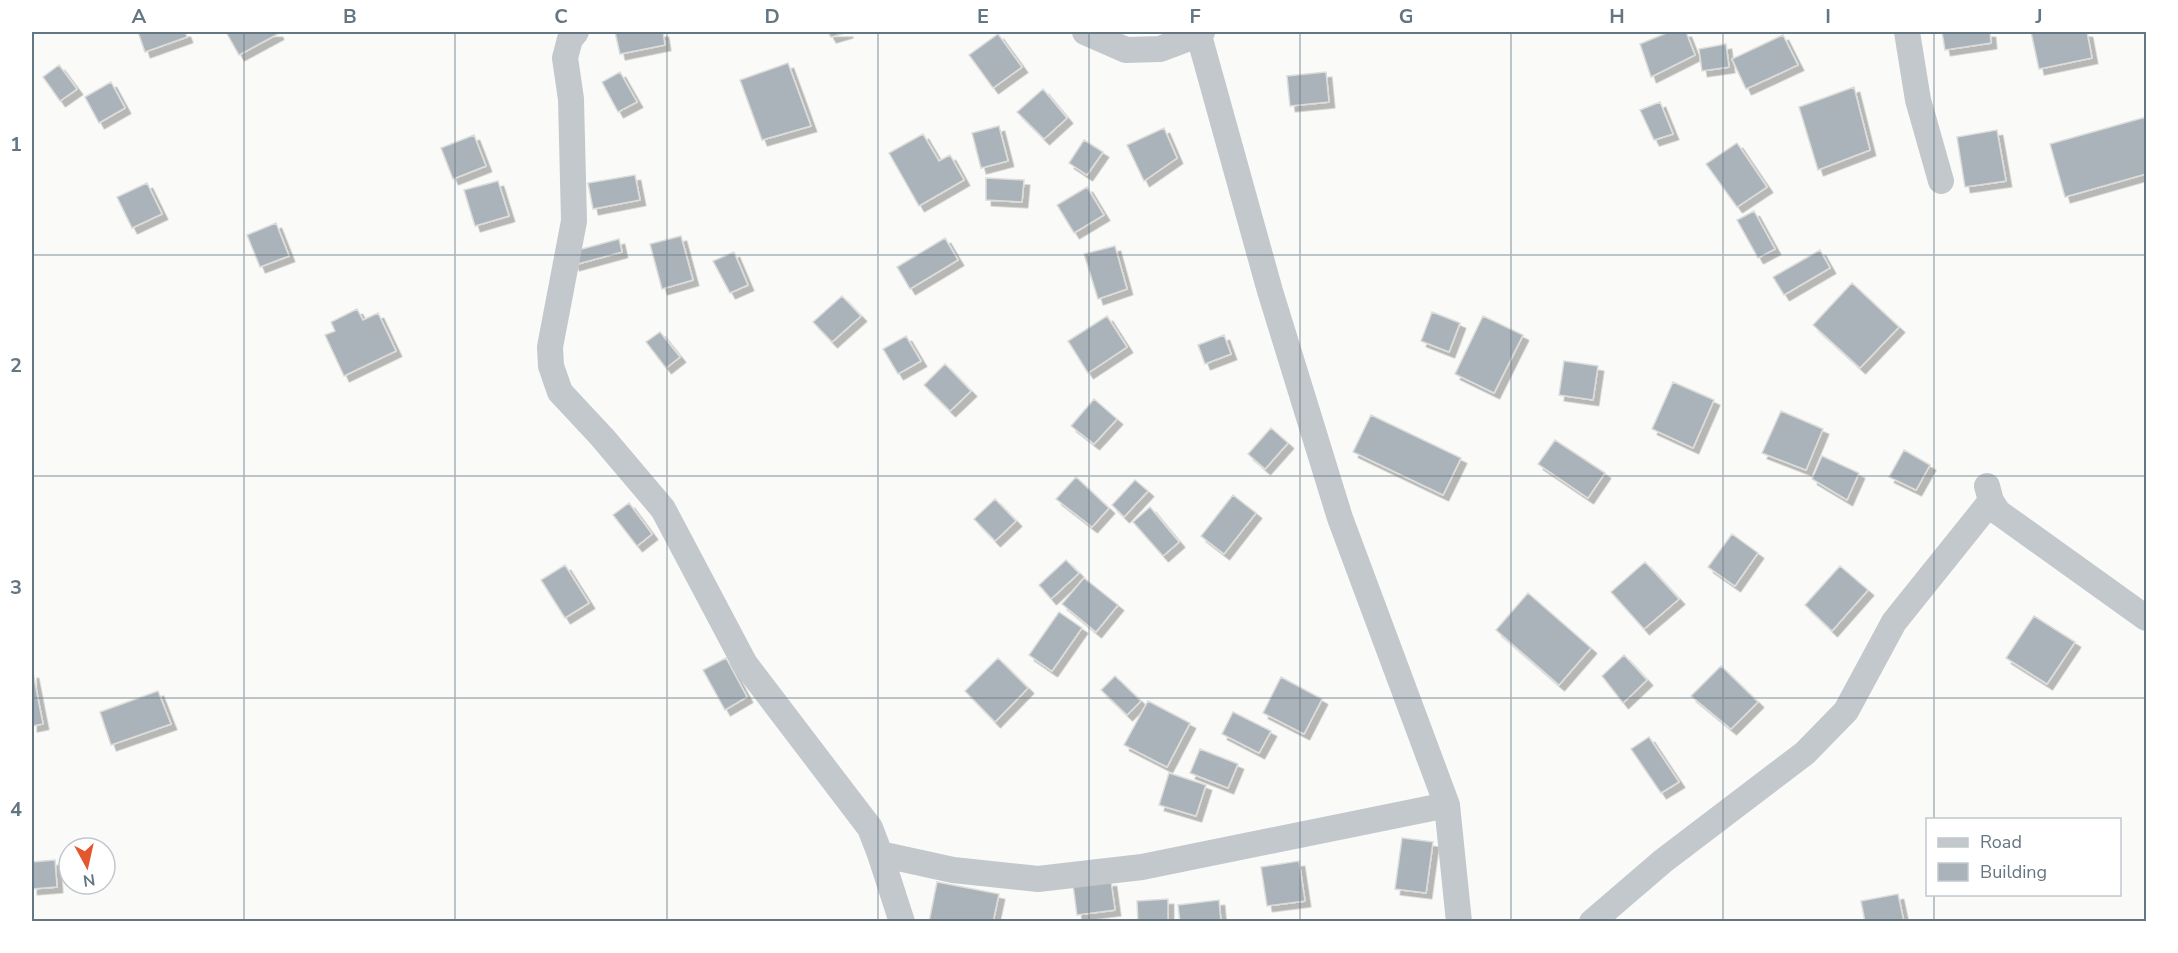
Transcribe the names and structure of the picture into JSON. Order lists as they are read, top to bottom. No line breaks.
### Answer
{"legend":["Road","Building"],"north":"bottom","grid":{"columns":["A","B","C","D","E","F","G","H","I","J"],"rows":["1","2","3","4"]}}
